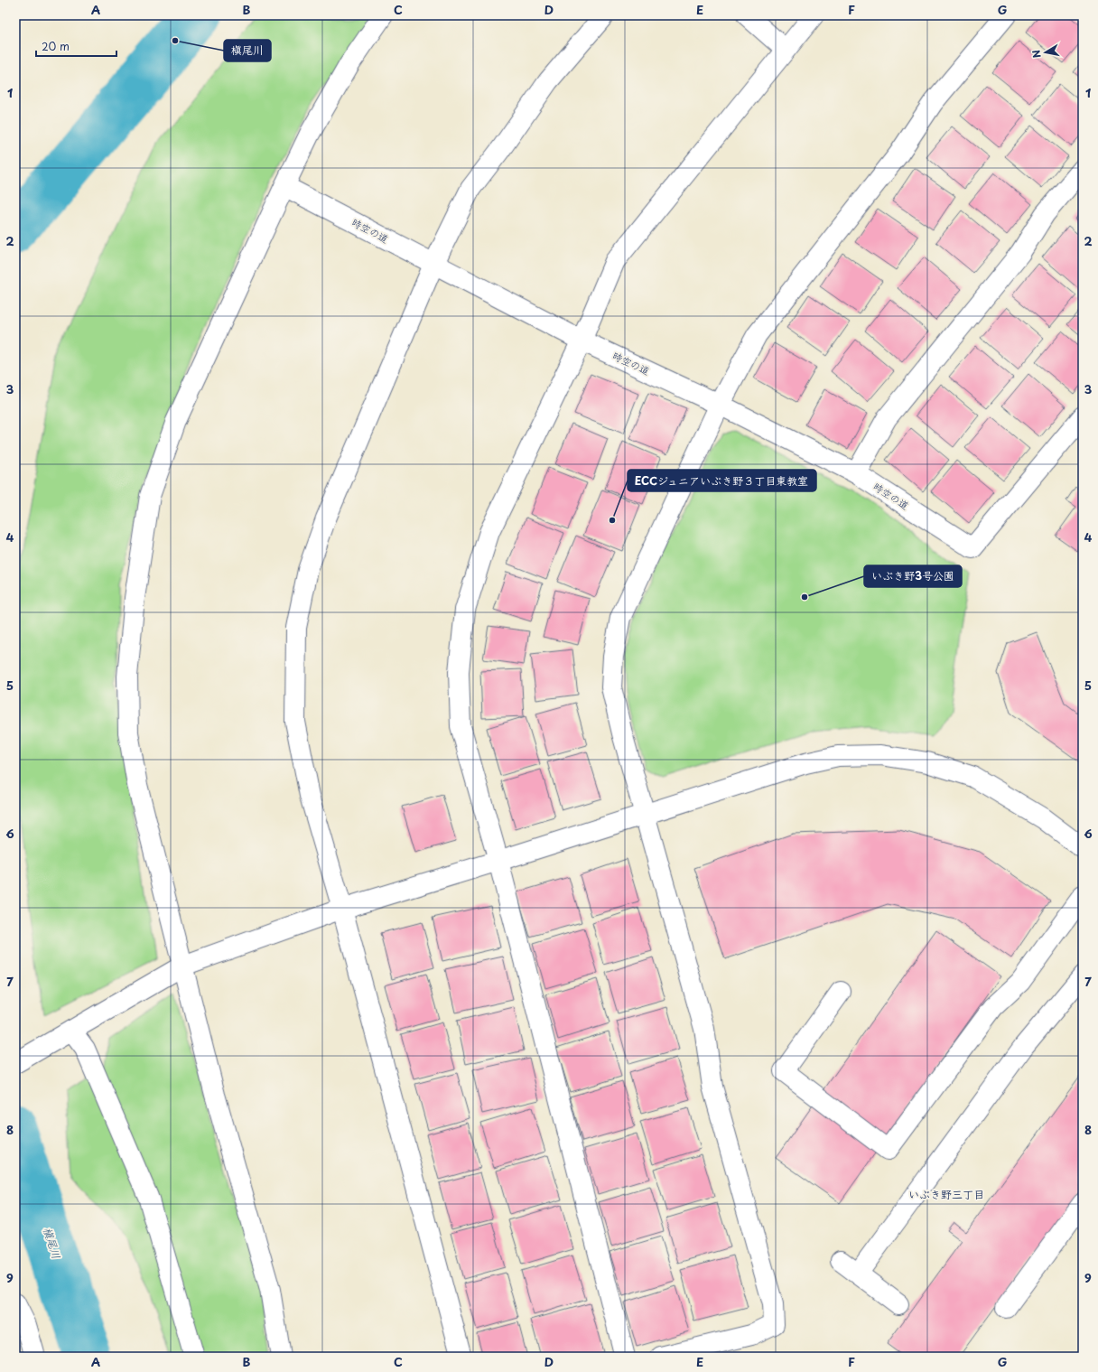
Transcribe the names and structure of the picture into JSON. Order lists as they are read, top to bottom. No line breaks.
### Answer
{"streets":{"street":["時空の道"]},"districts":["いぶき野三丁目"],"water":["槇尾川"],"places":["槇尾川","ECCジュニアいぶき野３丁目東教室","いぶき野3号公園"],"scale_bar":"20 m","north":"left","grid":{"columns":["A","B","C","D","E","F","G"],"rows":["1","2","3","4","5","6","7","8","9"]}}
